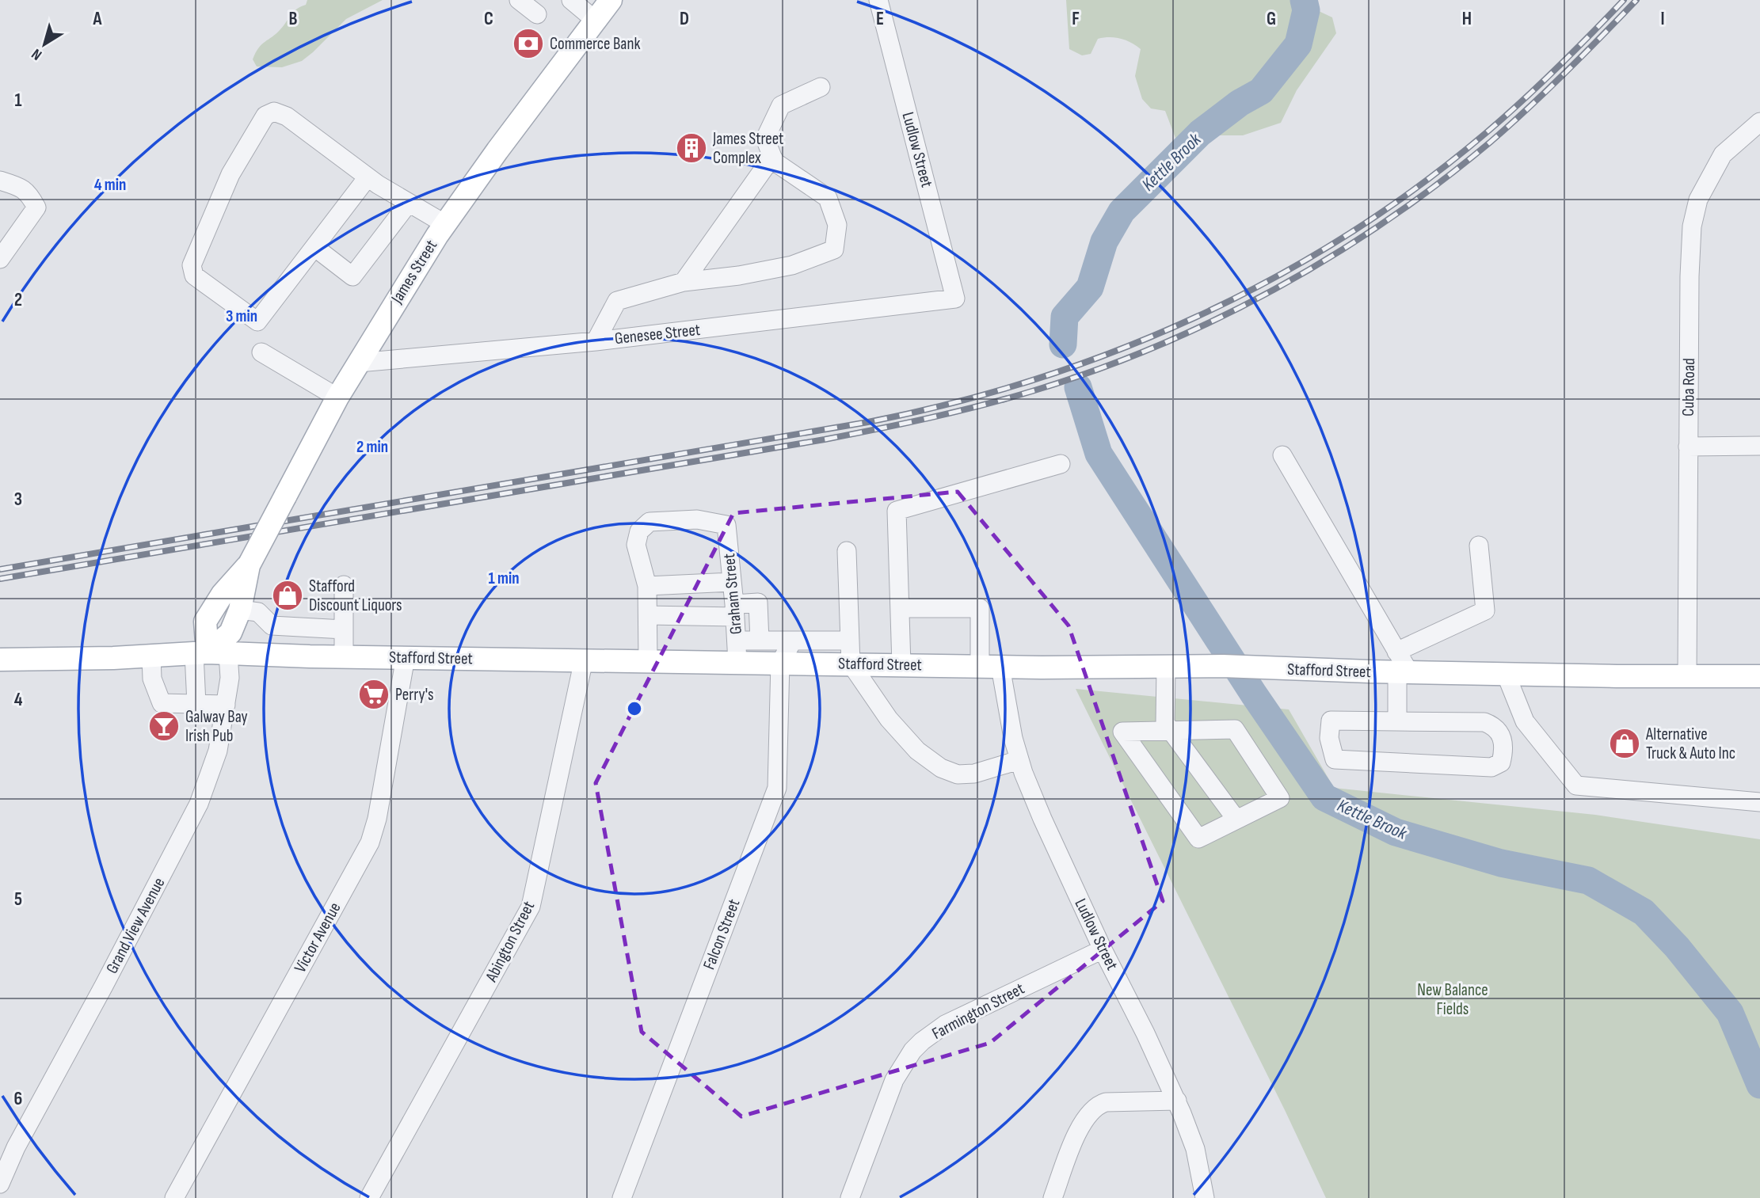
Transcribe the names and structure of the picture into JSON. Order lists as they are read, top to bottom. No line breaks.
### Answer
{"streets":{"main road":["James Street","Stafford Street"],"street":["Ludlow Street","Genesee Street","Cuba Road","Graham Street","Grand View Avenue","Falcon Street","Victor Avenue","Abington Street","Farmington Street"]},"crossings":[["Ludlow Street","Genesee Street"],["Ludlow Street","Stafford Street"],["Ludlow Street","Farmington Street"],["James Street","Genesee Street"],["James Street","Stafford Street"],["James Street","Grand View Avenue"],["Cuba Road","Stafford Street"],["Graham Street","Stafford Street"],["Stafford Street","Grand View Avenue"],["Stafford Street","Falcon Street"],["Stafford Street","Victor Avenue"],["Stafford Street","Abington Street"]],"water":["Kettle Brook"],"parks":["New Balance Fields"],"places":{"bank":["Commerce Bank"],"building":["James Street Complex"],"shop":["Stafford Discount Liquors","Alternative Truck & Auto Inc"],"supermarket":["Perry's"],"bar":["Galway Bay Irish Pub"]},"north":"bottom left","grid":{"columns":["A","B","C","D","E","F","G","H","I"],"rows":["1","2","3","4","5","6"]},"rings":["4 min","3 min","2 min","1 min"]}
